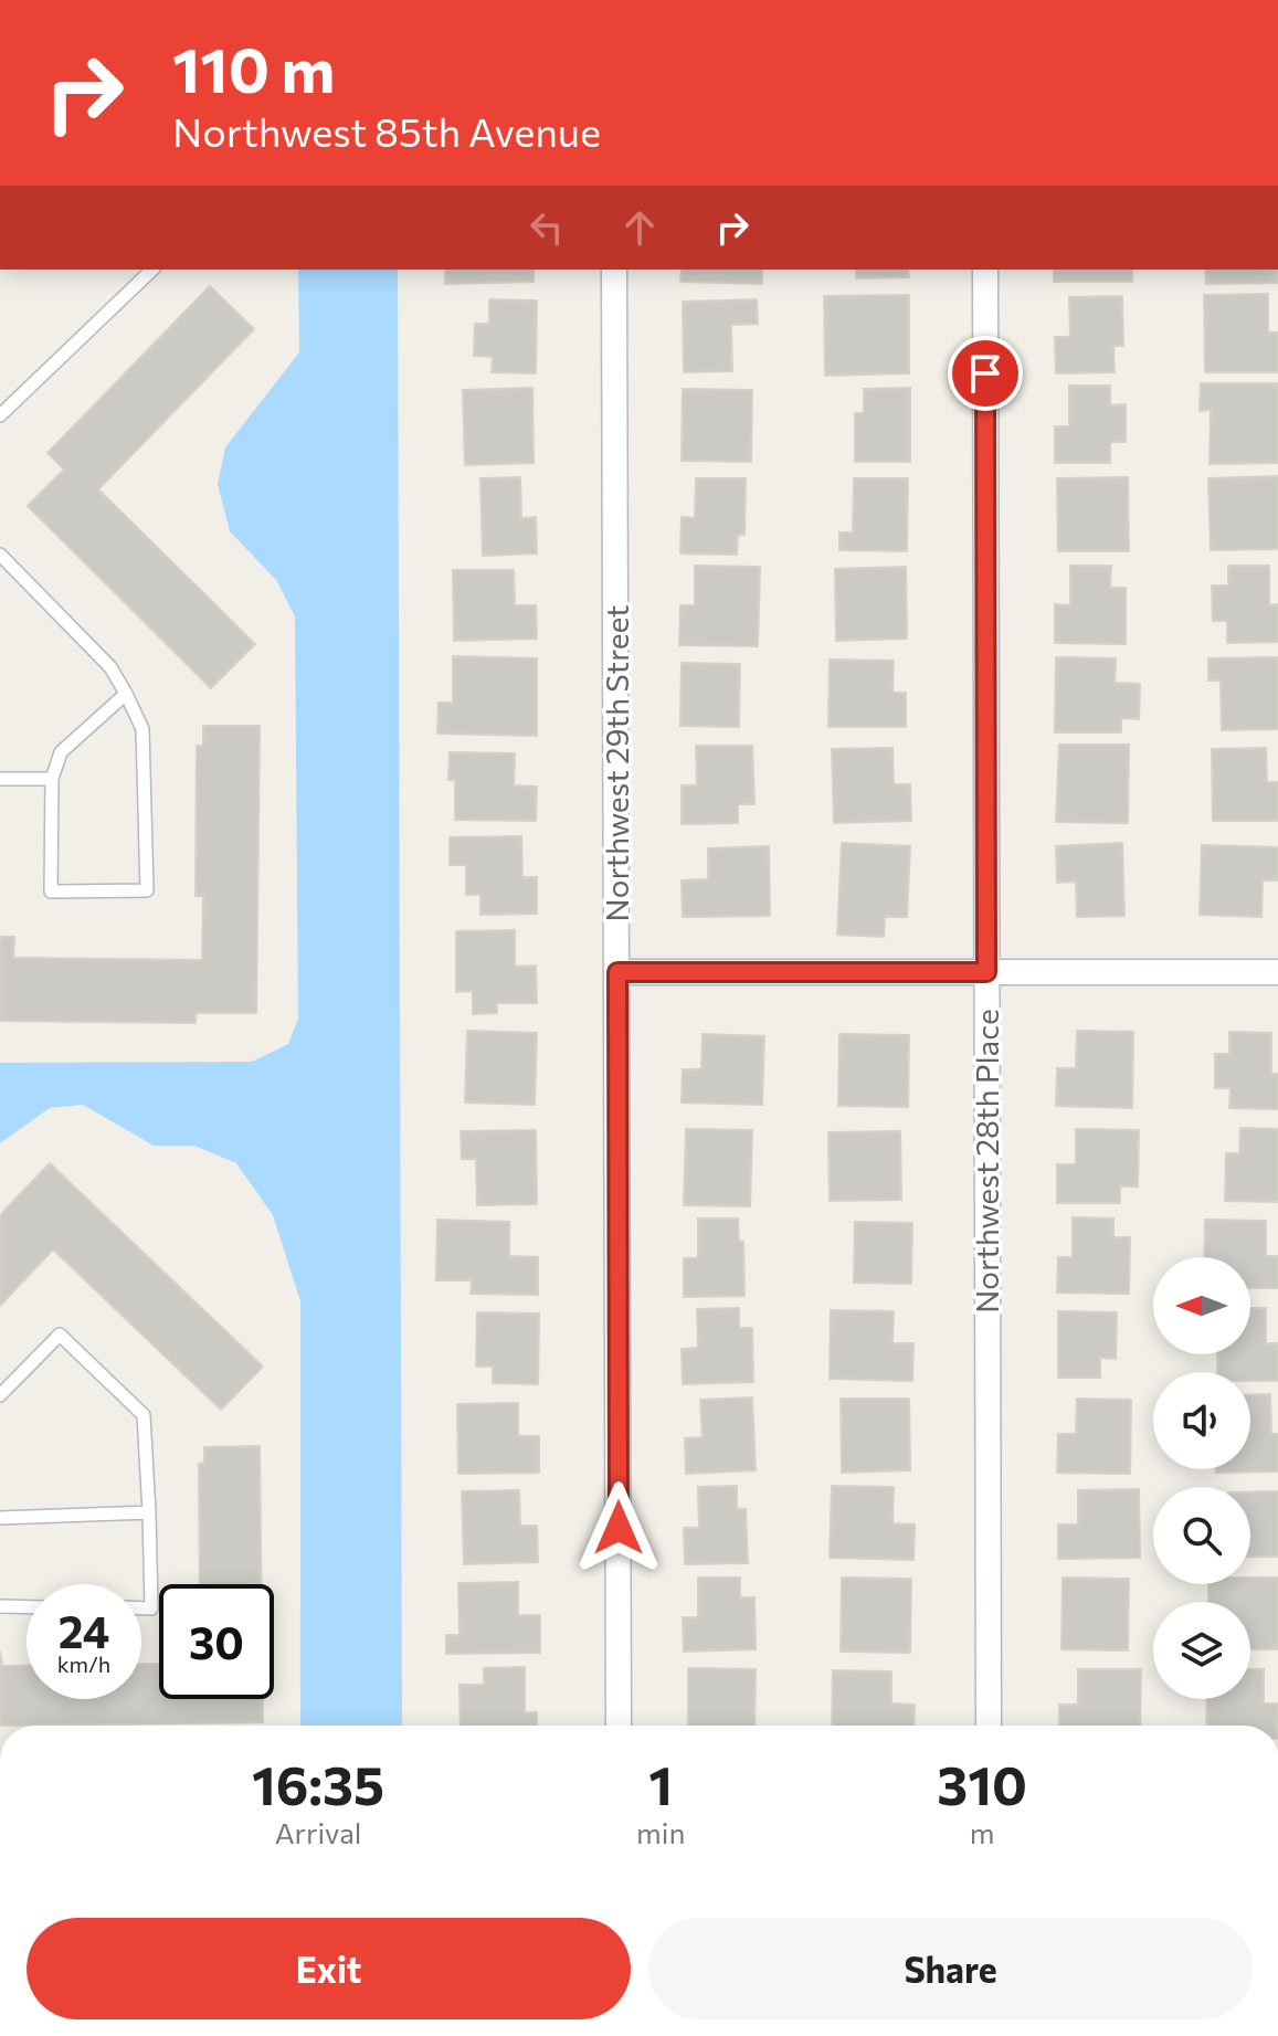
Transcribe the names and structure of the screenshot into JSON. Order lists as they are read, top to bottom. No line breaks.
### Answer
{"streets":{"street":["Northwest 29th Street","Northwest 28th Place"]},"north":"left","page":{"turn":["110 m","Northwest 85th Avenue"],"speed":"24 km/h","limit":"30","eta":["16:35","Arrival","1","min","310","m"],"buttons":["Exit","Share"]}}
